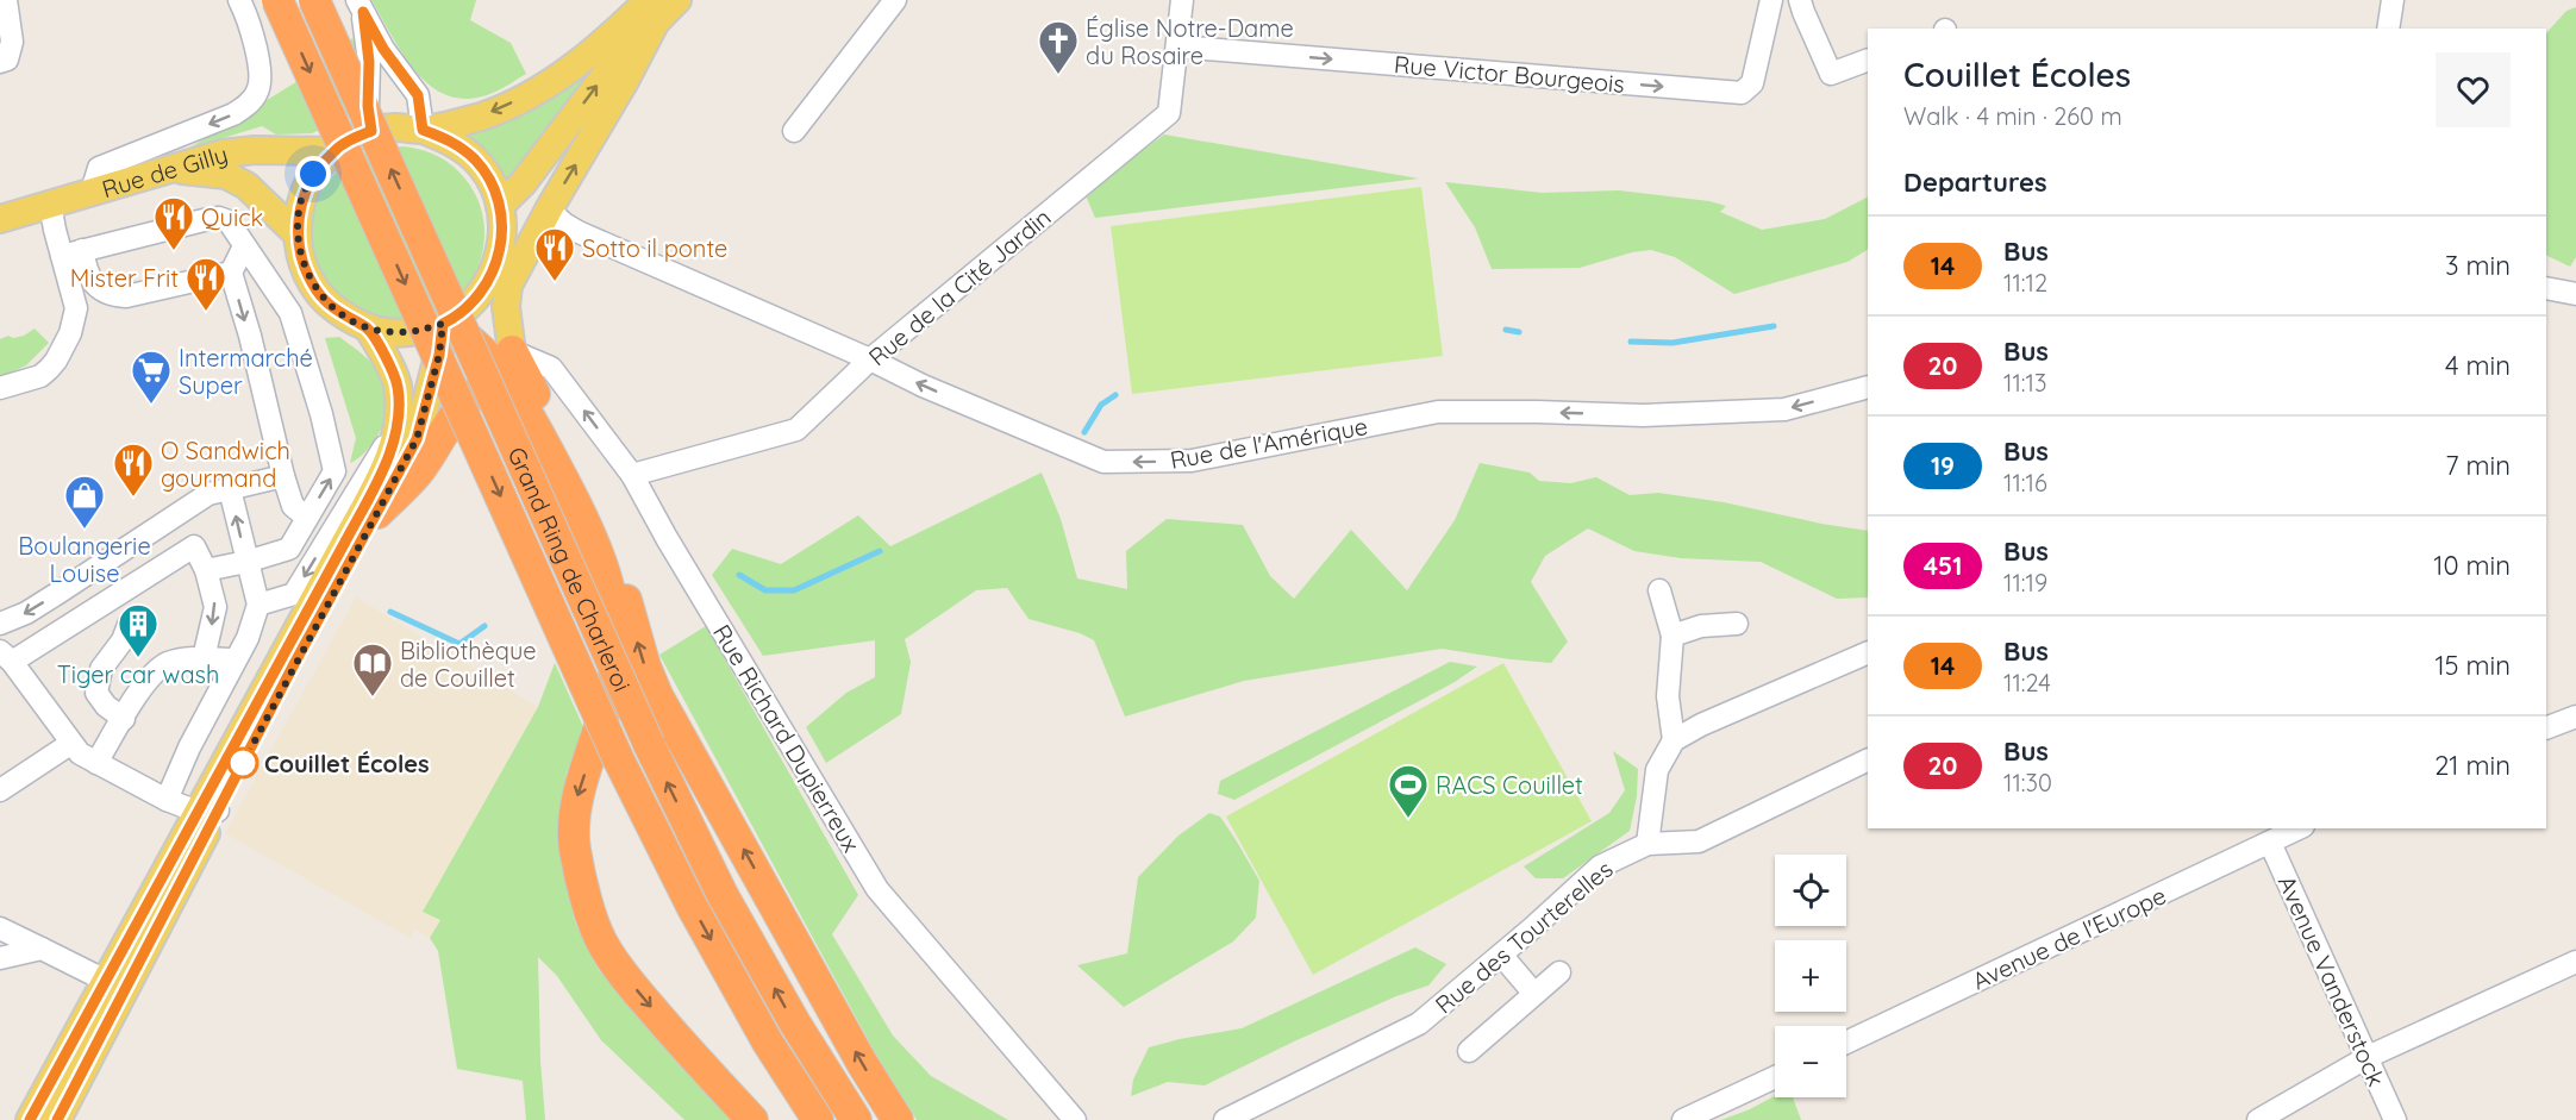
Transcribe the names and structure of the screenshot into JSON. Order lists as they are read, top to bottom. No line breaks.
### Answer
{"streets":{"highway":["Grand Ring de Charleroi"],"main road":["Rue de Gilly"],"street":["Rue Victor Bourgeois","Rue de la Cité Jardin","Rue de l'Amérique","Rue Richard Dupierreux","Rue des Tourterelles","Avenue de l'Europe","Avenue Vanderstock"]},"crossings":[["Rue Victor Bourgeois","Rue de la Cité Jardin"],["Rue de la Cité Jardin","Rue de l'Amérique"],["Rue de la Cité Jardin","Rue Richard Dupierreux"],["Avenue de l'Europe","Avenue Vanderstock"]],"one_way":["Rue Victor Bourgeois","Rue de l'Amérique"],"places":{"church":["Église Notre-Dame du Rosaire"],"restaurant":["Quick","Sotto il ponte","Mister Frit","O Sandwich gourmand"],"supermarket":["Intermarché Super"],"shop":["Boulangerie Louise"],"building":["Tiger car wash"],"library":["Bibliothèque de Couillet"],"other":["Couillet Écoles"],"sports":["RACS Couillet"]},"lines":["bus line 14"],"page":{"heading":[["Couillet Écoles","Walk · 4 min · 260 m"],"Departures"],"list":[{"mark":"14","name":"Bus","note":"11:12","value":"3 min"},{"mark":"20","name":"Bus","note":"11:13","value":"4 min"},{"mark":"19","name":"Bus","note":"11:16","value":"7 min"},{"mark":"451","name":"Bus","note":"11:19","value":"10 min"},{"mark":"14","name":"Bus","note":"11:24","value":"15 min"},{"mark":"20","name":"Bus","note":"11:30","value":"21 min"}],"map_buttons":["+","−"]}}
